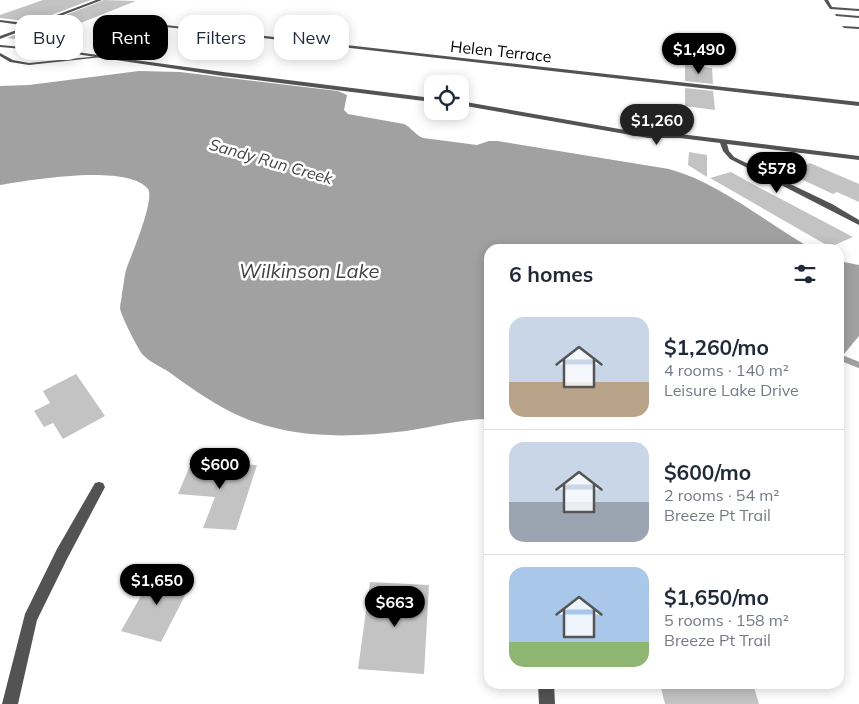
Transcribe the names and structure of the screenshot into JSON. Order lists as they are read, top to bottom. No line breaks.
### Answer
{"streets":{"street":["Helen Terrace"]},"water":["Sandy Run Creek","Wilkinson Lake"],"page":{"chip":["Buy","Rent","Filters","New"],"price":["$1,490","$1,260","$578","$600","$1,650","$663"],"heading":"6 homes","list":[{"name":"$1,260/mo","note":"4 rooms · 140 m² · Leisure Lake Drive"},{"name":"$600/mo","note":"2 rooms · 54 m² · Breeze Pt Trail"},{"name":"$1,650/mo","note":"5 rooms · 158 m² · Breeze Pt Trail"}]}}
